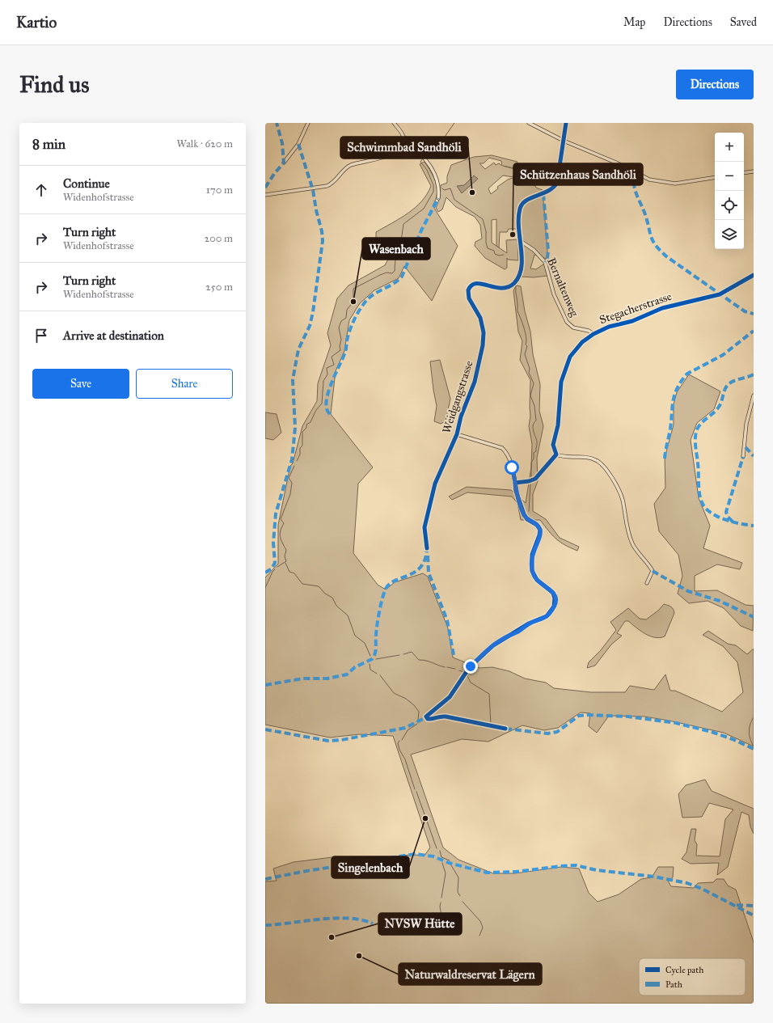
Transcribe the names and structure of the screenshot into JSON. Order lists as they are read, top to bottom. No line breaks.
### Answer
{"streets":{"street":["Bernaltenweg","Stegacherstrasse","Weidgangstrasse"]},"crossings":[["Bernaltenweg","Stegacherstrasse"],["Bernaltenweg","Weidgangstrasse"]],"places":["Schwimmbad Sandhöli","Schützenhaus Sandhöli","Wasenbach","Singelenbach","NVSW Hütte","Naturwaldreservat Lägern"],"legend":["Cycle path","Path"],"page":{"header":"Kartio","nav":["Map","Directions","Saved"],"buttons":["Directions",["Save","Share"]],"title":"Find us","heading":["8 min","Walk · 620 m"],"map_buttons":["+","−"],"list":[["Continue","Widenhofstrasse","170 m"],["Turn right","Widenhofstrasse","200 m"],["Turn right","Widenhofstrasse","250 m"],"Arrive at destination"]}}
